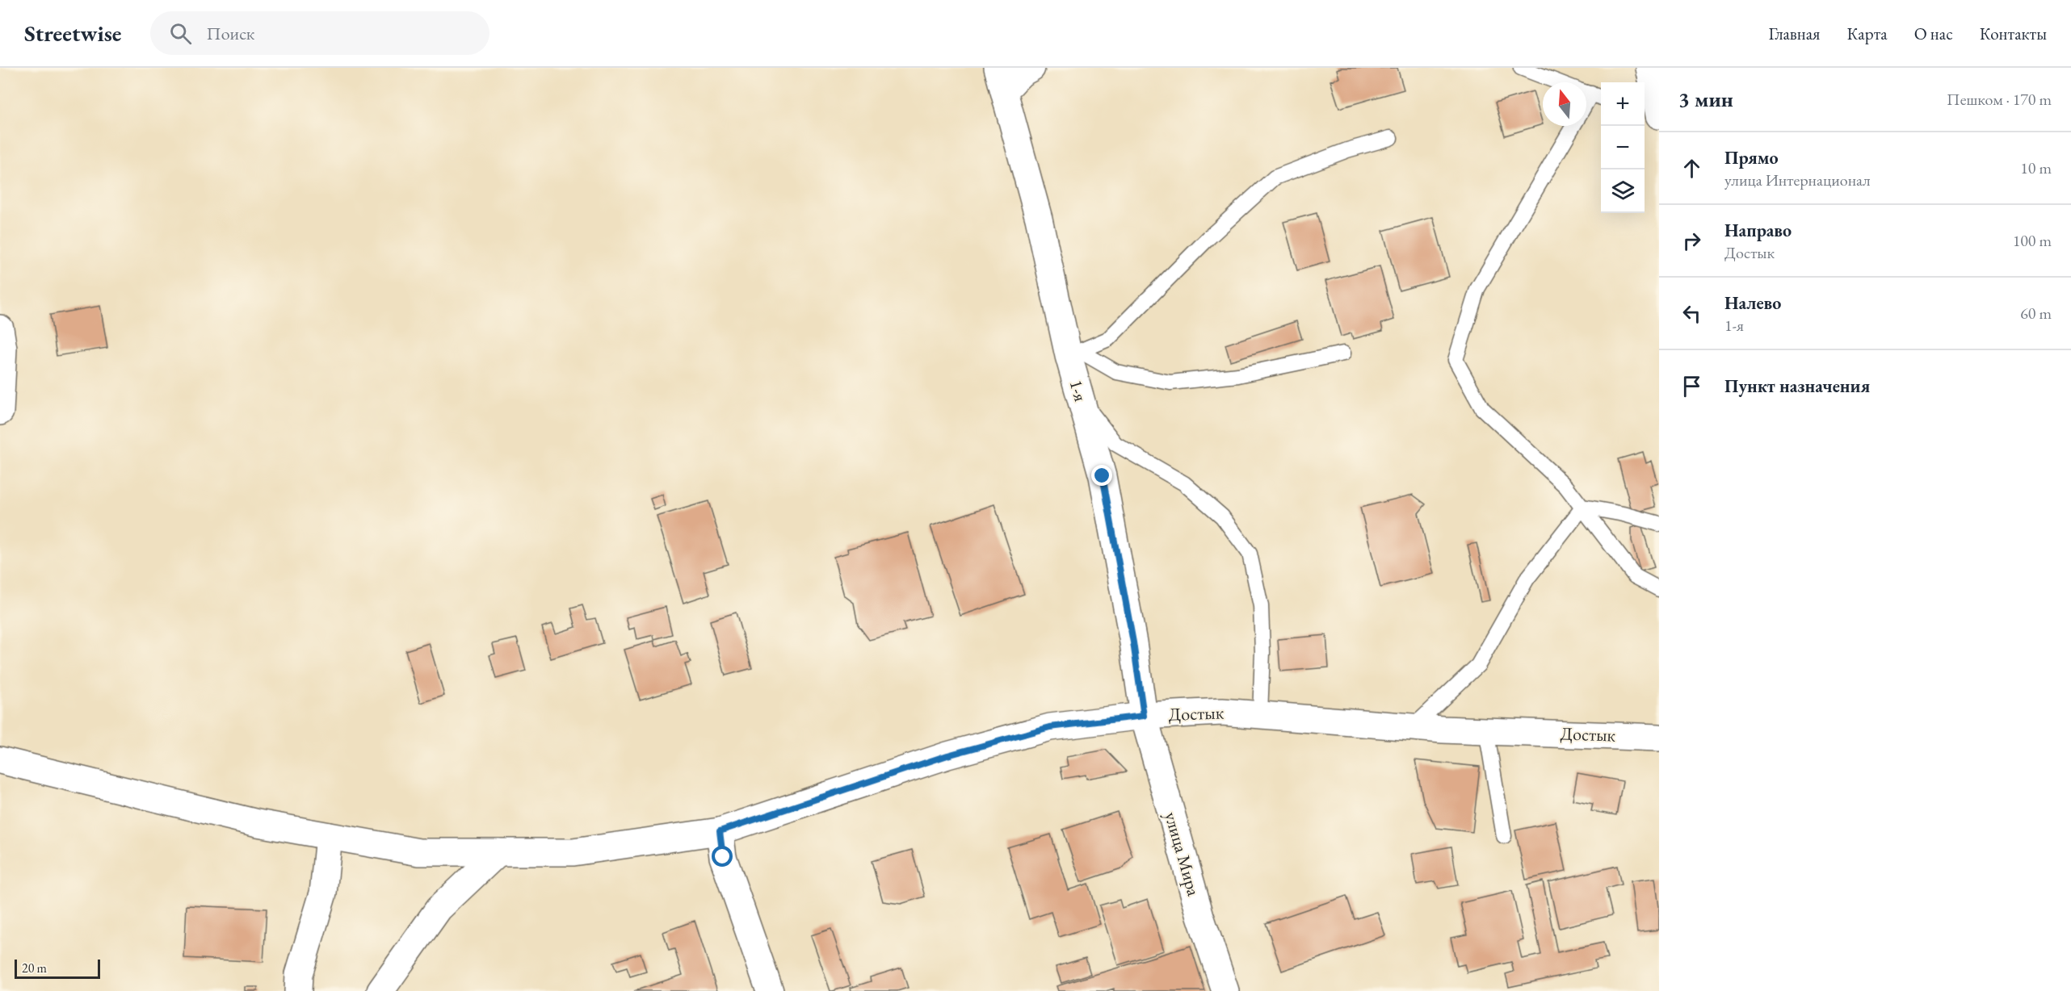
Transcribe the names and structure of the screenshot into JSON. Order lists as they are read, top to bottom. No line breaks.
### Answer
{"streets":{"street":["1-я","Достык","улица Мира"]},"crossings":[["1-я","Достык"],["1-я","улица Мира"],["Достык","улица Мира"]],"scale_bar":"20 m","north":"top","page":{"header":"Streetwise","search":"Поиск","nav":["Главная","Карта","О нас","Контакты"],"heading":["3 мин","Пешком · 170 m"],"map_buttons":["+","−"],"list":[["Прямо","улица Интернационал","10 m"],["Направо","Достык","100 m"],["Налево","1-я","60 m"],"Пункт назначения"],"scale":"20 m"}}
